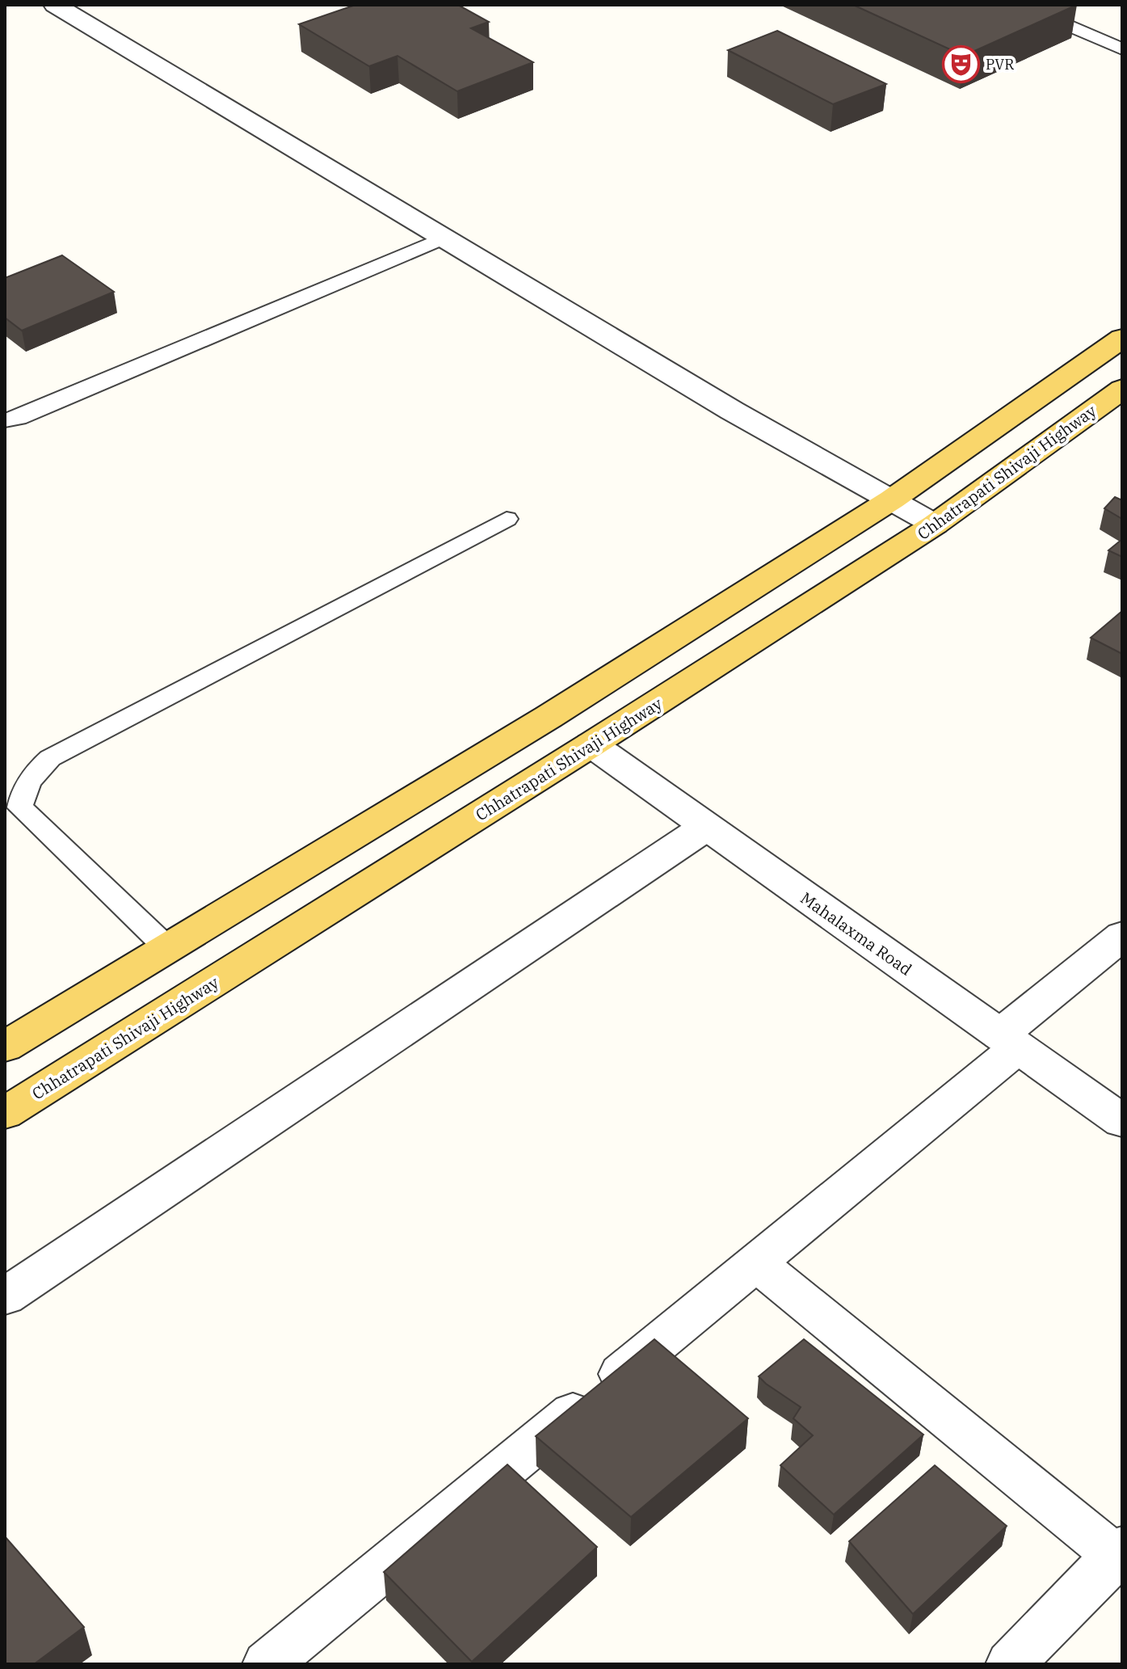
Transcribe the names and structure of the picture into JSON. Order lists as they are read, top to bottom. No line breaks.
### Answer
{"streets":{"main road":["Chhatrapati Shivaji Highway"],"street":["Mahalaxma Road"]},"crossings":[["Chhatrapati Shivaji Highway","Mahalaxma Road"]],"places":{"theatre":["PVR"]}}
